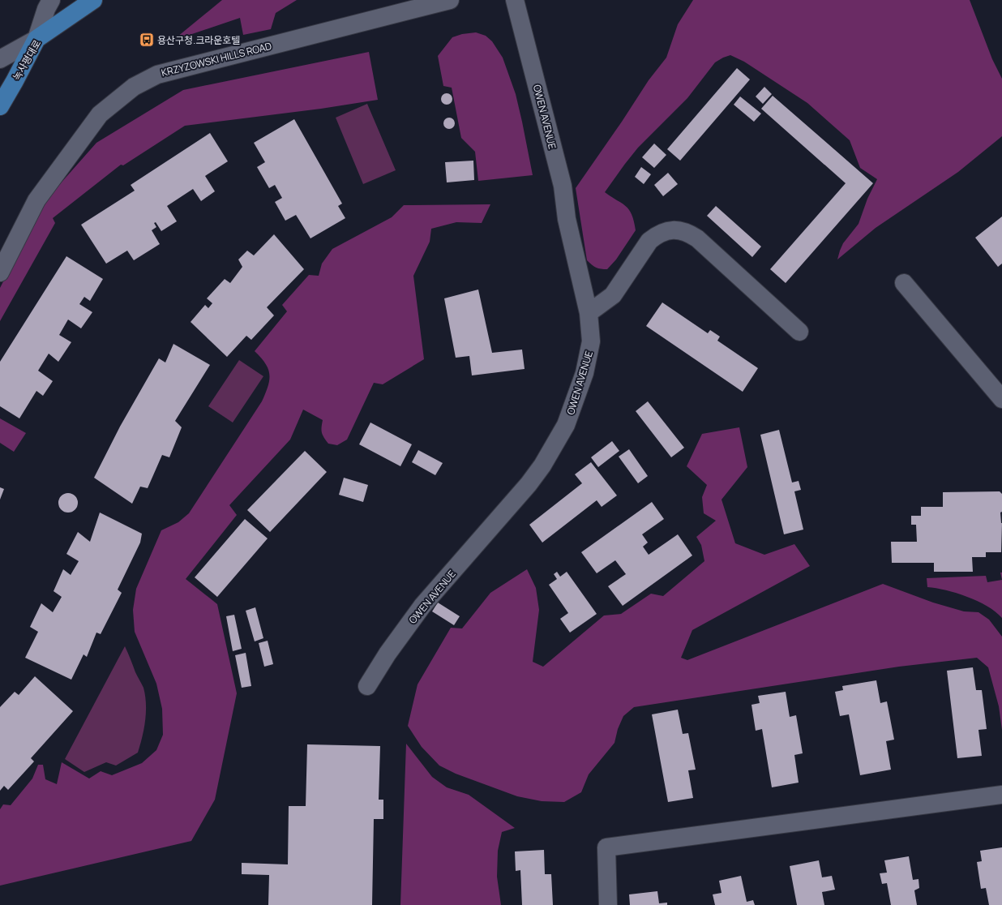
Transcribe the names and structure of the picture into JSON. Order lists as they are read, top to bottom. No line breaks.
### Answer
{"streets":{"main road":["녹사평대로"],"street":["KRZYZOWSKI HILLS ROAD","OWEN AVENUE"]},"places":{"bus stop":["용산구청.크라운호텔"]}}
